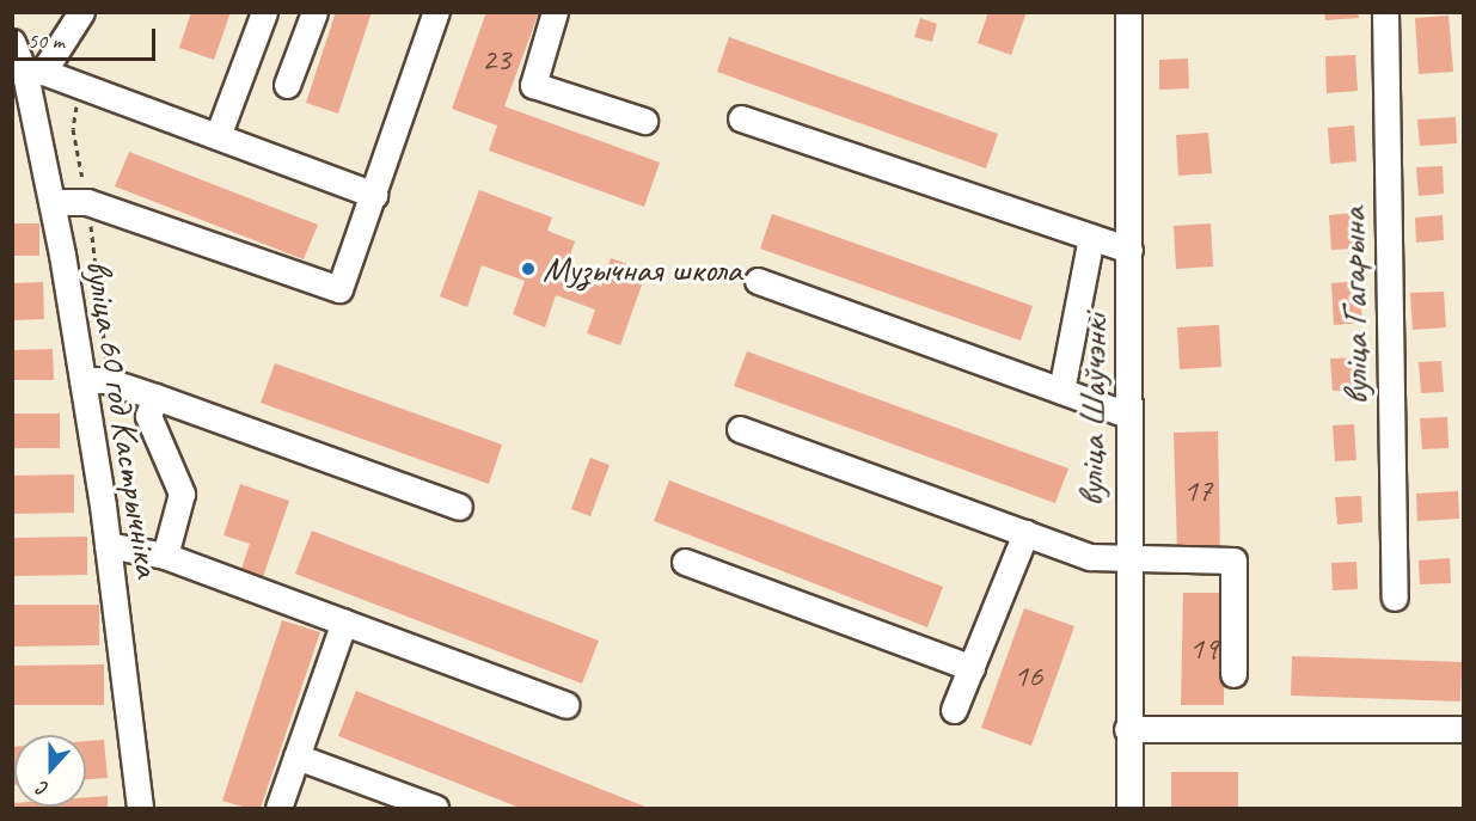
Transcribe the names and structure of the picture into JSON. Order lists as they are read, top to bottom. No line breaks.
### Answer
{"streets":{"street":["вуліца Гагарына","вуліца Шаўчэнкі","вуліца 60 год Кастрычніка"]},"places":["Музычная школа"],"house_numbers":["23","17","19","16"],"scale_bar":"50 m","north":"bottom"}
